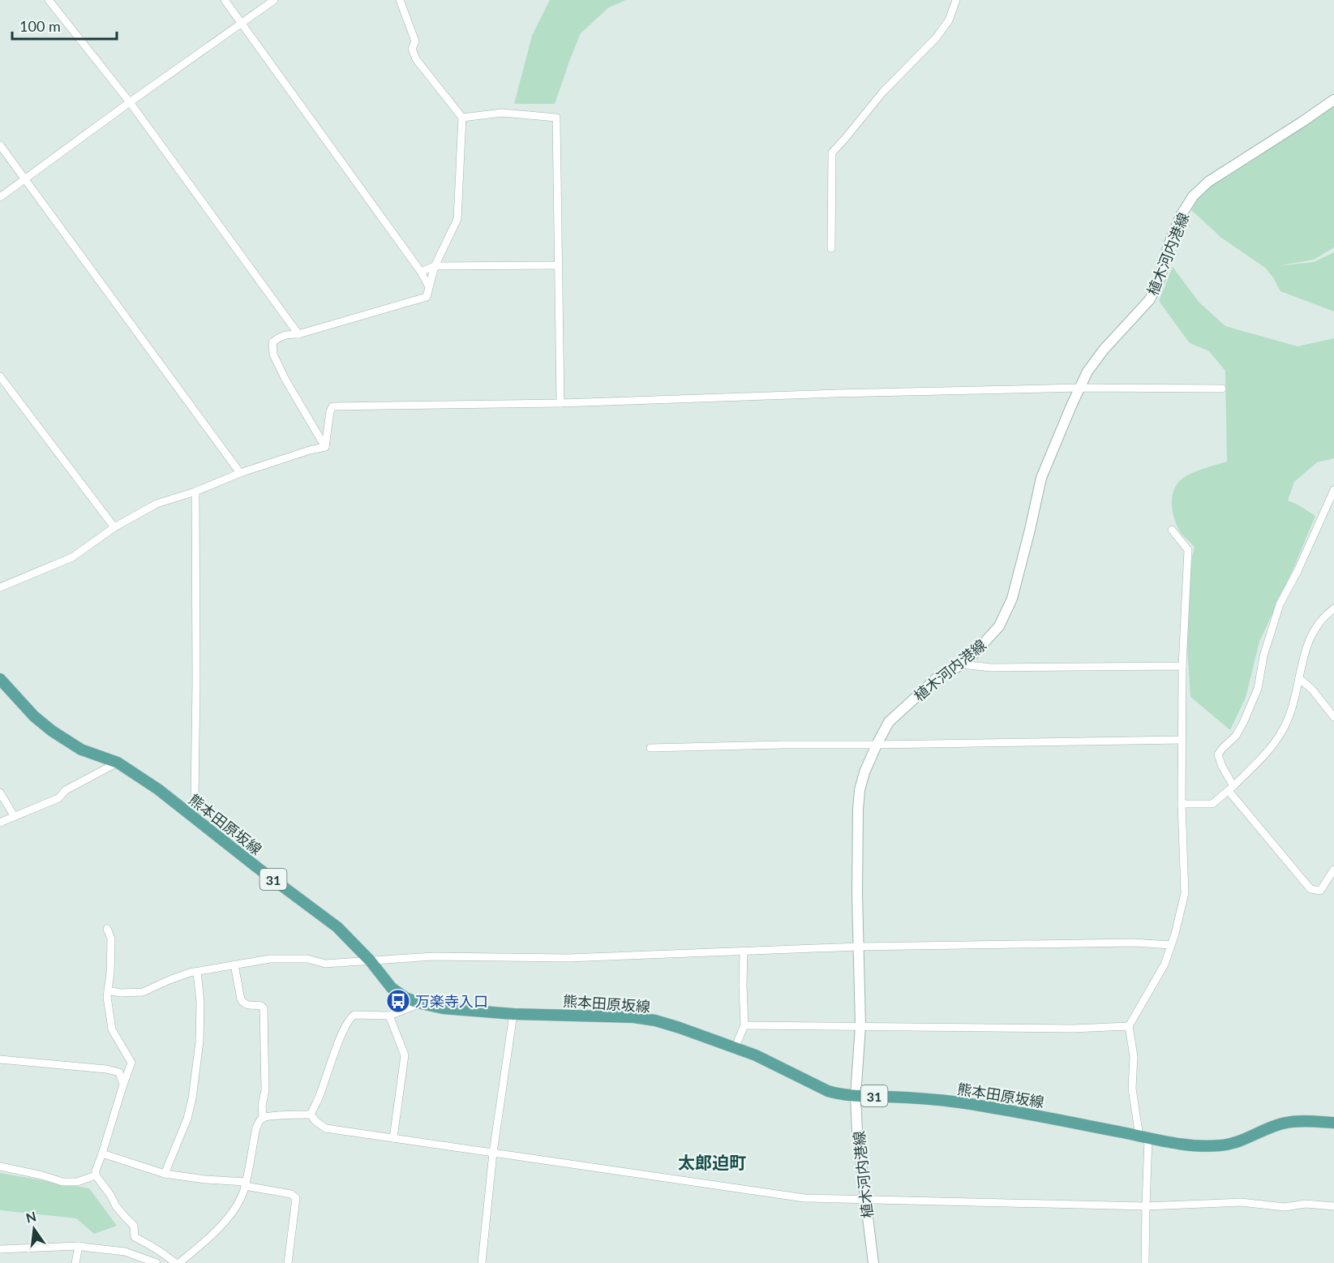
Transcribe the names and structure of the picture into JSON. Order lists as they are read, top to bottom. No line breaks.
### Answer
{"streets":{"main road":["植木河内港線","熊本田原坂線","31"]},"crossings":[["植木河内港線","熊本田原坂線"]],"districts":["太郎迫町"],"places":{"bus stop":["万楽寺入口"]},"scale_bar":"100 m","north":"top"}
